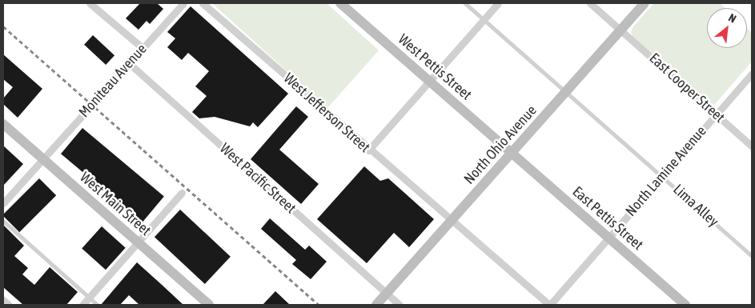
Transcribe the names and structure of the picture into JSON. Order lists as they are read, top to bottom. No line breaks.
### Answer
{"streets":{"main road":["West Pettis Street","North Ohio Avenue","West Main Street","East Pettis Street"],"street":["Moniteau Avenue","East Cooper Street","West Jefferson Street","North Lamine Avenue","West Pacific Street"],"lane":["Lima Alley"]},"crossings":[["West Pettis Street","North Ohio Avenue"],["West Pettis Street","East Pettis Street"],["Moniteau Avenue","West Pacific Street"],["Moniteau Avenue","West Main Street"],["East Cooper Street","North Ohio Avenue"],["East Cooper Street","North Lamine Avenue"],["West Jefferson Street","North Ohio Avenue"],["West Jefferson Street","North Lamine Avenue"],["North Ohio Avenue","West Pacific Street"],["North Ohio Avenue","Lima Alley"],["North Ohio Avenue","East Pettis Street"],["North Lamine Avenue","Lima Alley"],["North Lamine Avenue","East Pettis Street"]],"north":"top right"}
